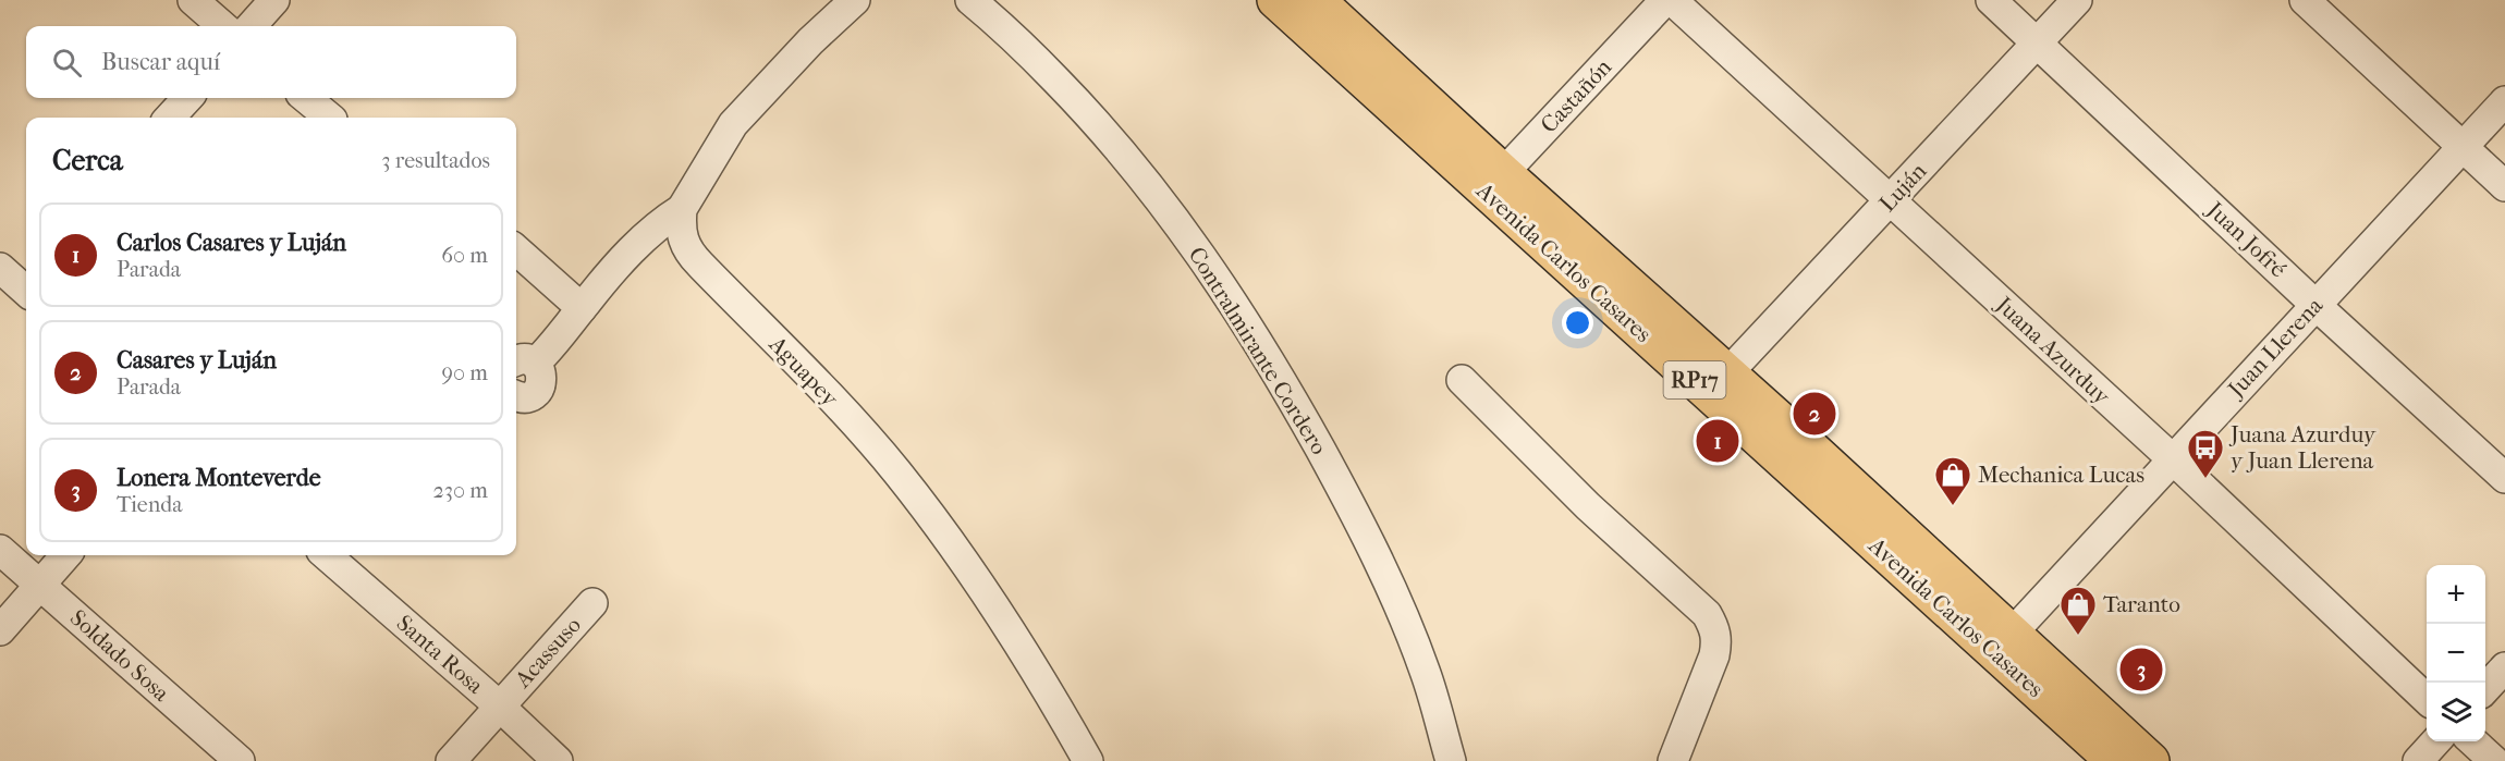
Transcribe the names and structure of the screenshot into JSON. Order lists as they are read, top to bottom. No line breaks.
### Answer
{"streets":{"main road":["Avenida Carlos Casares","RP17"],"street":["Castañón","Luján","Juan Jofré","Juan Llerena","Contralmirante Cordero","Juana Azurduy","Aguapey","Acassuso","Santa Rosa","Soldado Sosa"]},"crossings":[["Castañón","Avenida Carlos Casares"],["Luján","Juan Jofré"],["Luján","Avenida Carlos Casares"],["Luján","Juana Azurduy"],["Juan Jofré","Juan Llerena"],["Avenida Carlos Casares","Juan Llerena"],["Juan Llerena","Juana Azurduy"],["Acassuso","Santa Rosa"]],"places":{"bus stop":["Juana Azurduy y Juan Llerena"],"shop":["Mechanica Lucas","Taranto"]},"page":{"search":"Buscar aquí","heading":["Cerca","3 resultados"],"list":[{"mark":"1","name":"Carlos Casares y Luján","note":"Parada","value":"60 m"},{"mark":"2","name":"Casares y Luján","note":"Parada","value":"90 m"},{"mark":"3","name":"Lonera Monteverde","note":"Tienda","value":"230 m"}],"pins":["2","1","3"],"map_buttons":["+","−"]}}
